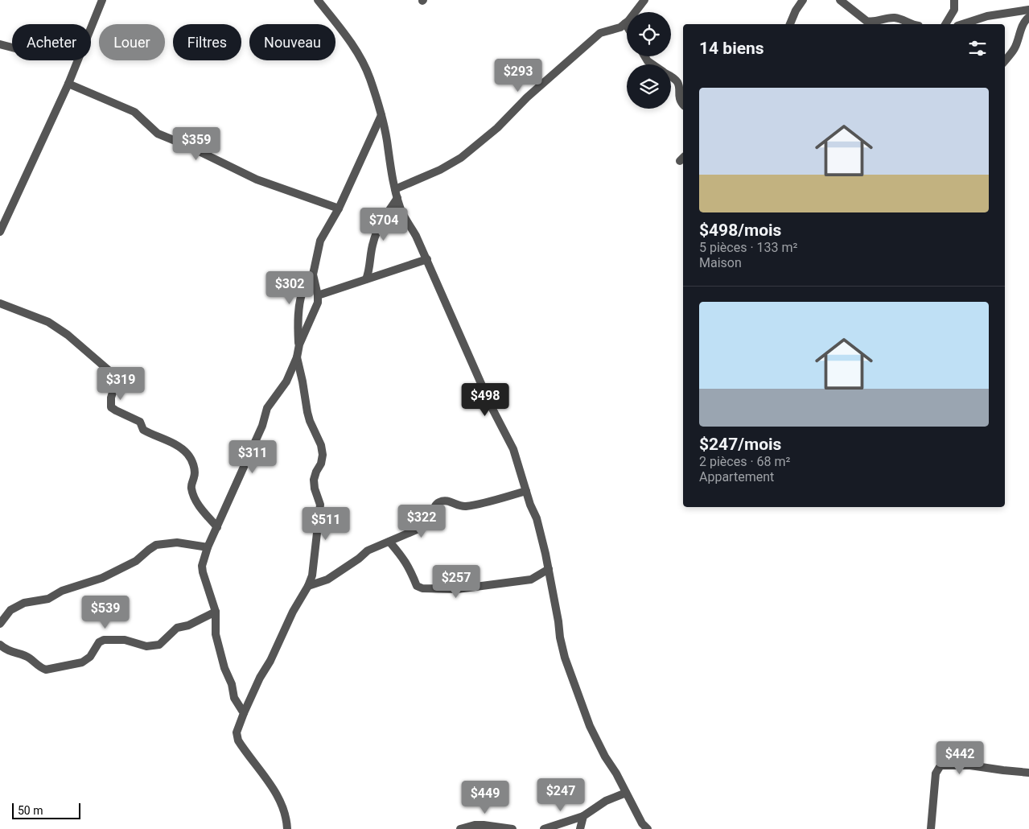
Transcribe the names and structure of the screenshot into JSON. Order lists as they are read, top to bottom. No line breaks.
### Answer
{"scale_bar":"50 m","page":{"chip":["Acheter","Louer","Filtres","Nouveau"],"heading":"14 biens","price":["$293","$359","$704","$302","$319","$498","$311","$322","$511","$257","$539","$442","$247","$449"],"list":[{"name":"$498/mois","note":"5 pièces · 133 m² · Maison"},{"name":"$247/mois","note":"2 pièces · 68 m² · Appartement"}],"scale":"50 m"}}
